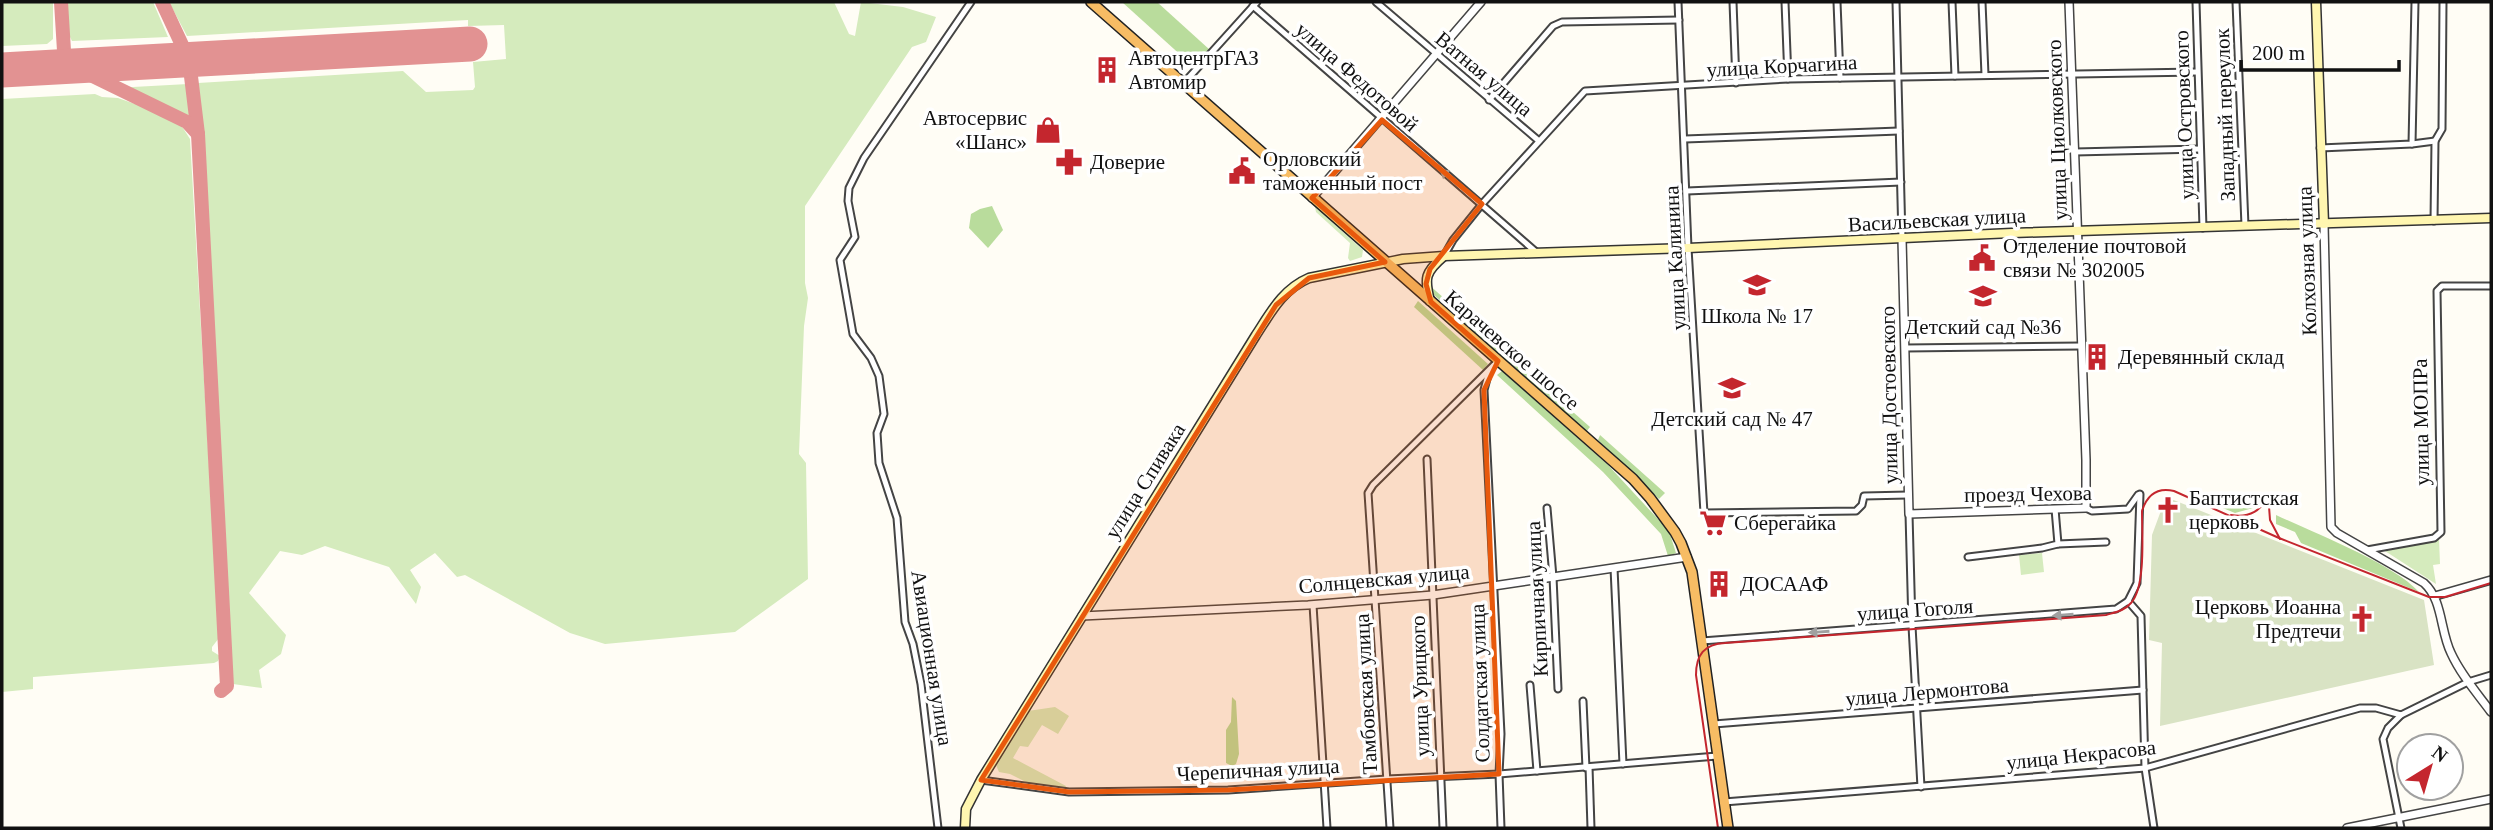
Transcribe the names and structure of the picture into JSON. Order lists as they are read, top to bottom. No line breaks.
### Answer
{"streets":{"highway":["Карачевское шоссе"],"main road":["Васильевская улица","Колхозная улица","улица Спивака"],"street":["улица Корчагина","Ватная улица","улица Федотовой","улица Островского","Западный переулок","улица Циолковского","улица Калинина","улица Достоевского","улица МОПРа","проезд Чехова","Солнцевская улица","Кирпичная улица","улица Гоголя","Авиационная улица","Солдатская улица","улица Урицкого","улица Лермонтова","Тамбовская улица","улица Некрасова","Черепичная улица"]},"crossings":[["улица Корчагина","Ватная улица"],["улица Корчагина","улица Федотовой"],["улица Корчагина","улица Островского"],["улица Корчагина","улица Циолковского"],["улица Корчагина","Васильевская улица"],["улица Корчагина","улица Калинина"],["улица Корчагина","улица Достоевского"],["улица Федотовой","Васильевская улица"],["улица Островского","Васильевская улица"],["Западный переулок","Васильевская улица"],["улица Циолковского","Васильевская улица"],["улица Циолковского","проезд Чехова"],["Васильевская улица","улица Калинина"],["Васильевская улица","Колхозная улица"],["Васильевская улица","Карачевское шоссе"],["Васильевская улица","улица Достоевского"],["Васильевская улица","улица Спивака"],["улица Калинина","улица Достоевского"],["Колхозная улица","улица МОПРа"],["Карачевское шоссе","улица Спивака"],["Карачевское шоссе","Солнцевская улица"],["Карачевское шоссе","улица Гоголя"],["Карачевское шоссе","улица Лермонтова"],["Карачевское шоссе","Тамбовская улица"],["Карачевское шоссе","улица Некрасова"],["Карачевское шоссе","Черепичная улица"],["улица Достоевского","проезд Чехова"],["улица Достоевского","улица Гоголя"],["улица Достоевского","улица Лермонтова"],["улица Достоевского","улица Некрасова"],["улица Спивака","Солнцевская улица"],["улица Спивака","Черепичная улица"],["проезд Чехова","улица Гоголя"],["Солнцевская улица","Кирпичная улица"],["Солнцевская улица","Солдатская улица"],["Солнцевская улица","улица Урицкого"],["Солнцевская улица","Тамбовская улица"],["Солдатская улица","Тамбовская улица"],["Солдатская улица","Черепичная улица"],["улица Урицкого","Черепичная улица"],["Тамбовская улица","Черепичная улица"]],"one_way":["улица Гоголя"],"places":{"building":["АвтоцентрГАЗ Автомир","Деревянный склад","ДОСААФ"],"shop":["Автосервис «Шанс»"],"pharmacy":["Доверие"],"public building":["Орловский таможенный пост","Отделение почтовой связи № 302005"],"school or university":["Школа № 17","Детский сад №36","Детский сад № 47"],"church":["Баптистская церковь","Церковь Иоанна Предтечи"],"supermarket":["Сберегайка"]},"scale_bar":"200 m","north":"top right"}
